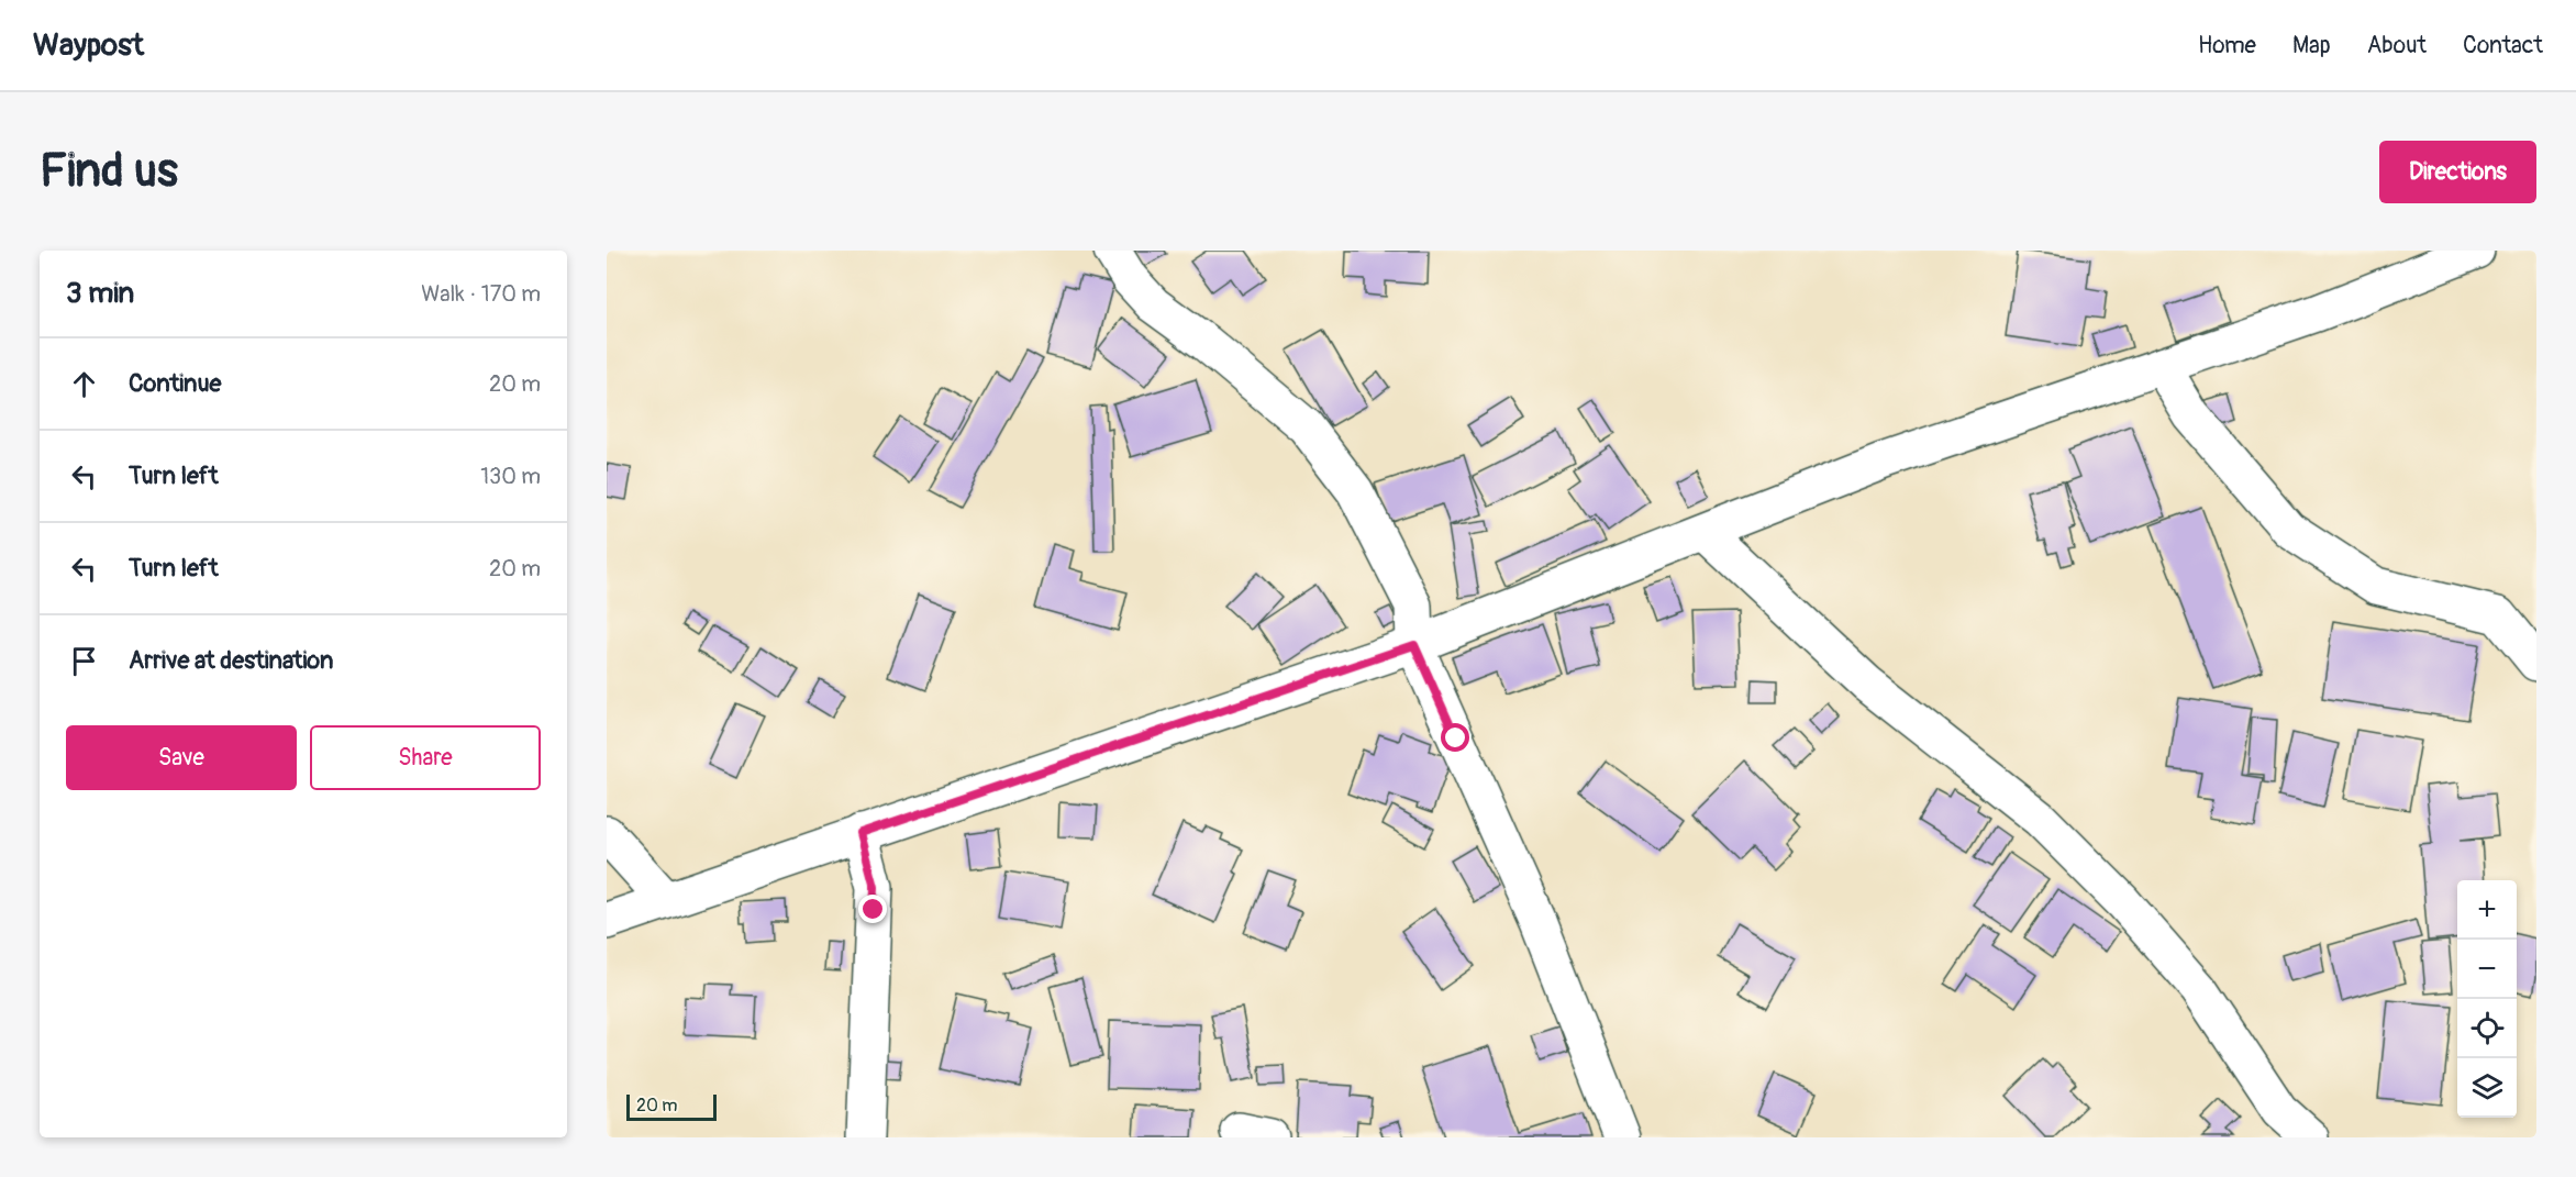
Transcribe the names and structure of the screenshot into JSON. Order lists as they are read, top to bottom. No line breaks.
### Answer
{"scale_bar":"20 m","page":{"header":"Waypost","nav":["Home","Map","About","Contact"],"buttons":["Directions",["Save","Share"]],"title":"Find us","heading":["3 min","Walk · 170 m"],"list":[["Continue","20 m"],["Turn left","130 m"],["Turn left","20 m"],"Arrive at destination"],"map_buttons":["+","−"],"scale":"20 m"}}
